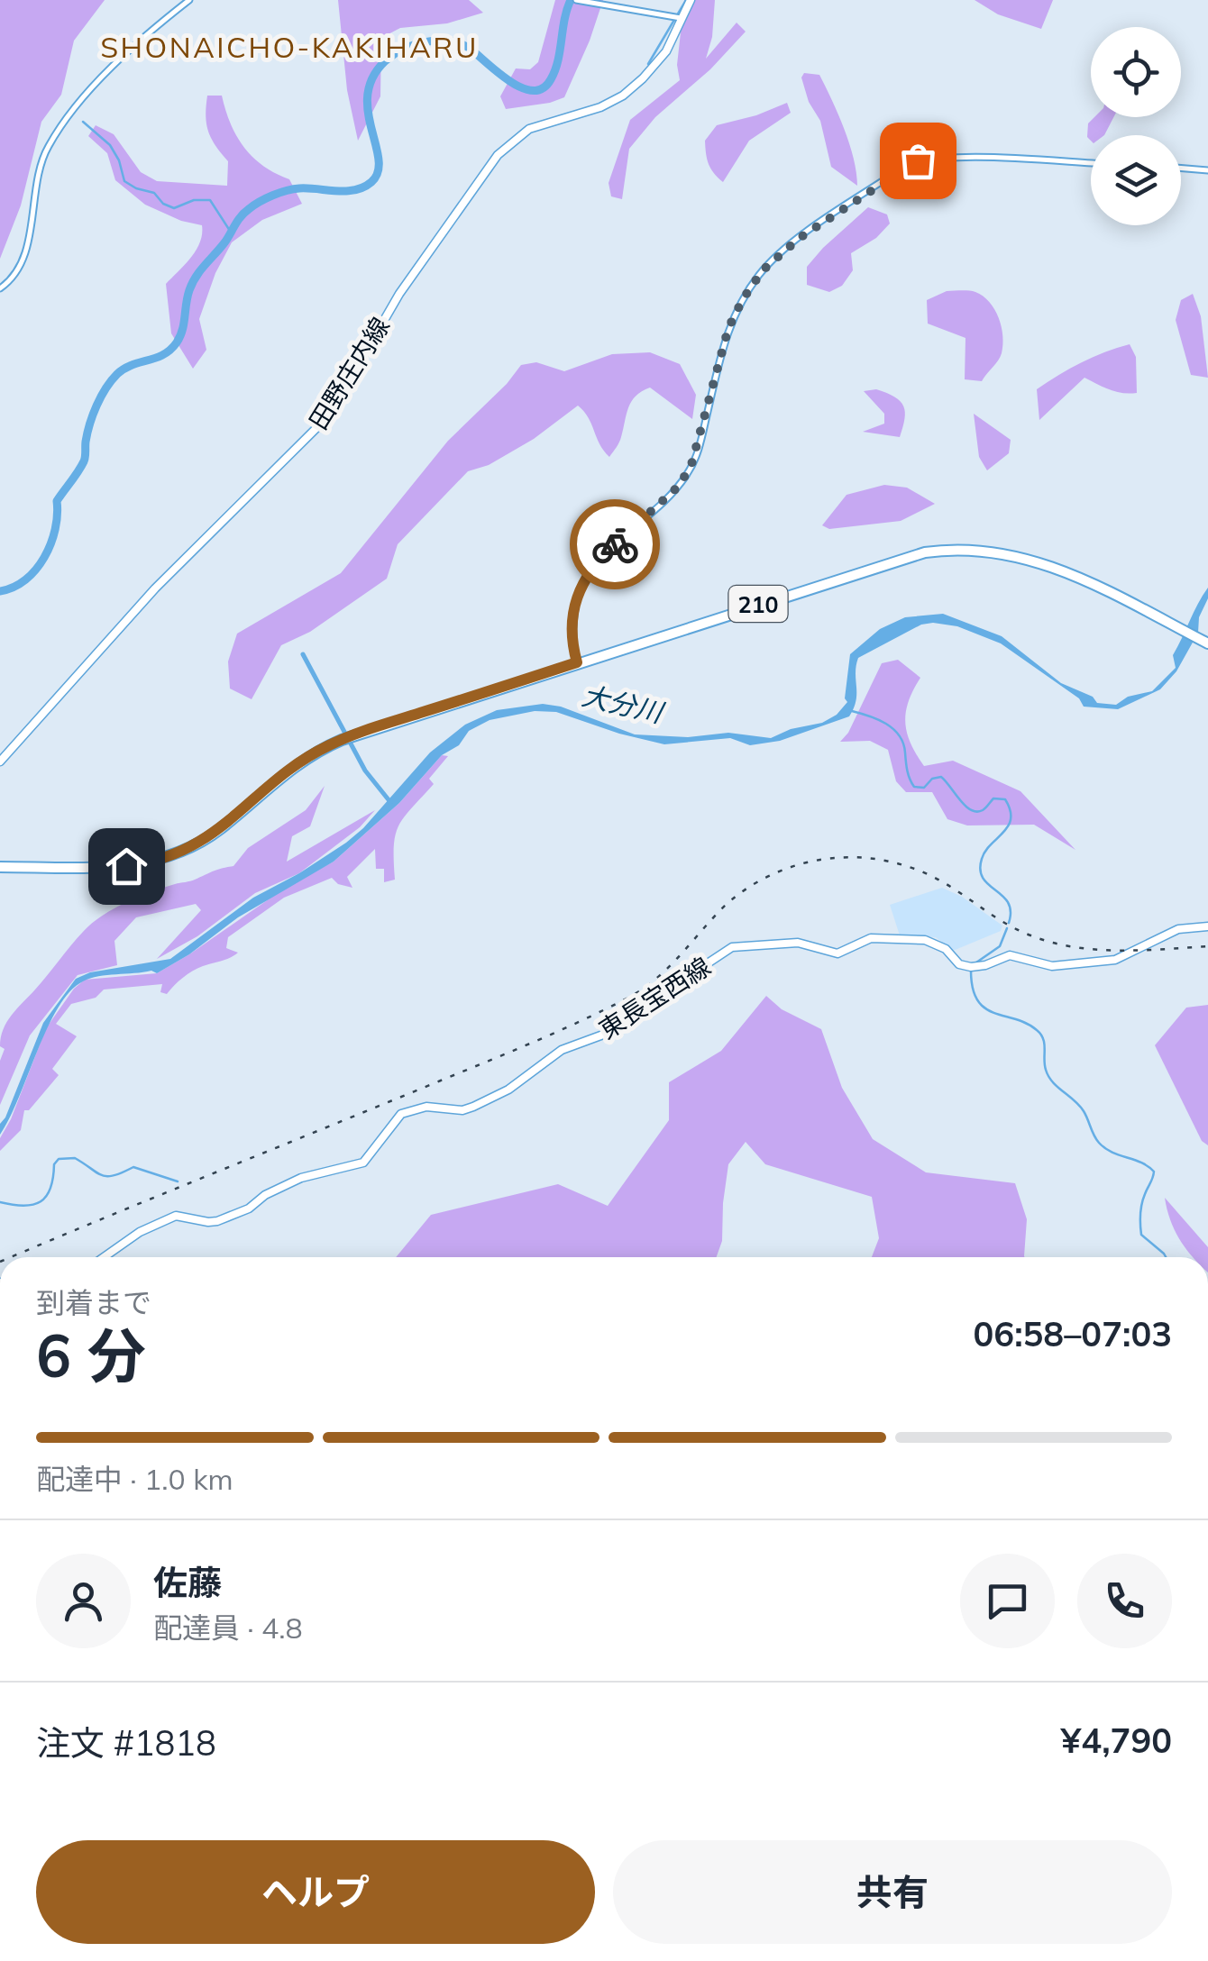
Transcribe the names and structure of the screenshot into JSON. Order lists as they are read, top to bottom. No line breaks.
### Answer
{"streets":{"highway":["210"],"main road":["田野庄内線","東長宝西線"]},"districts":["SHONAICHO-KAKIHARU"],"water":["大分川"],"page":{"heading":["6 分","到着まで","06:58–07:03"],"panel":["佐藤","配達員 · 4.8","注文 #1818","¥4,790"],"bar":"配達中 · 1.0 km","buttons":["ヘルプ","共有"]}}
